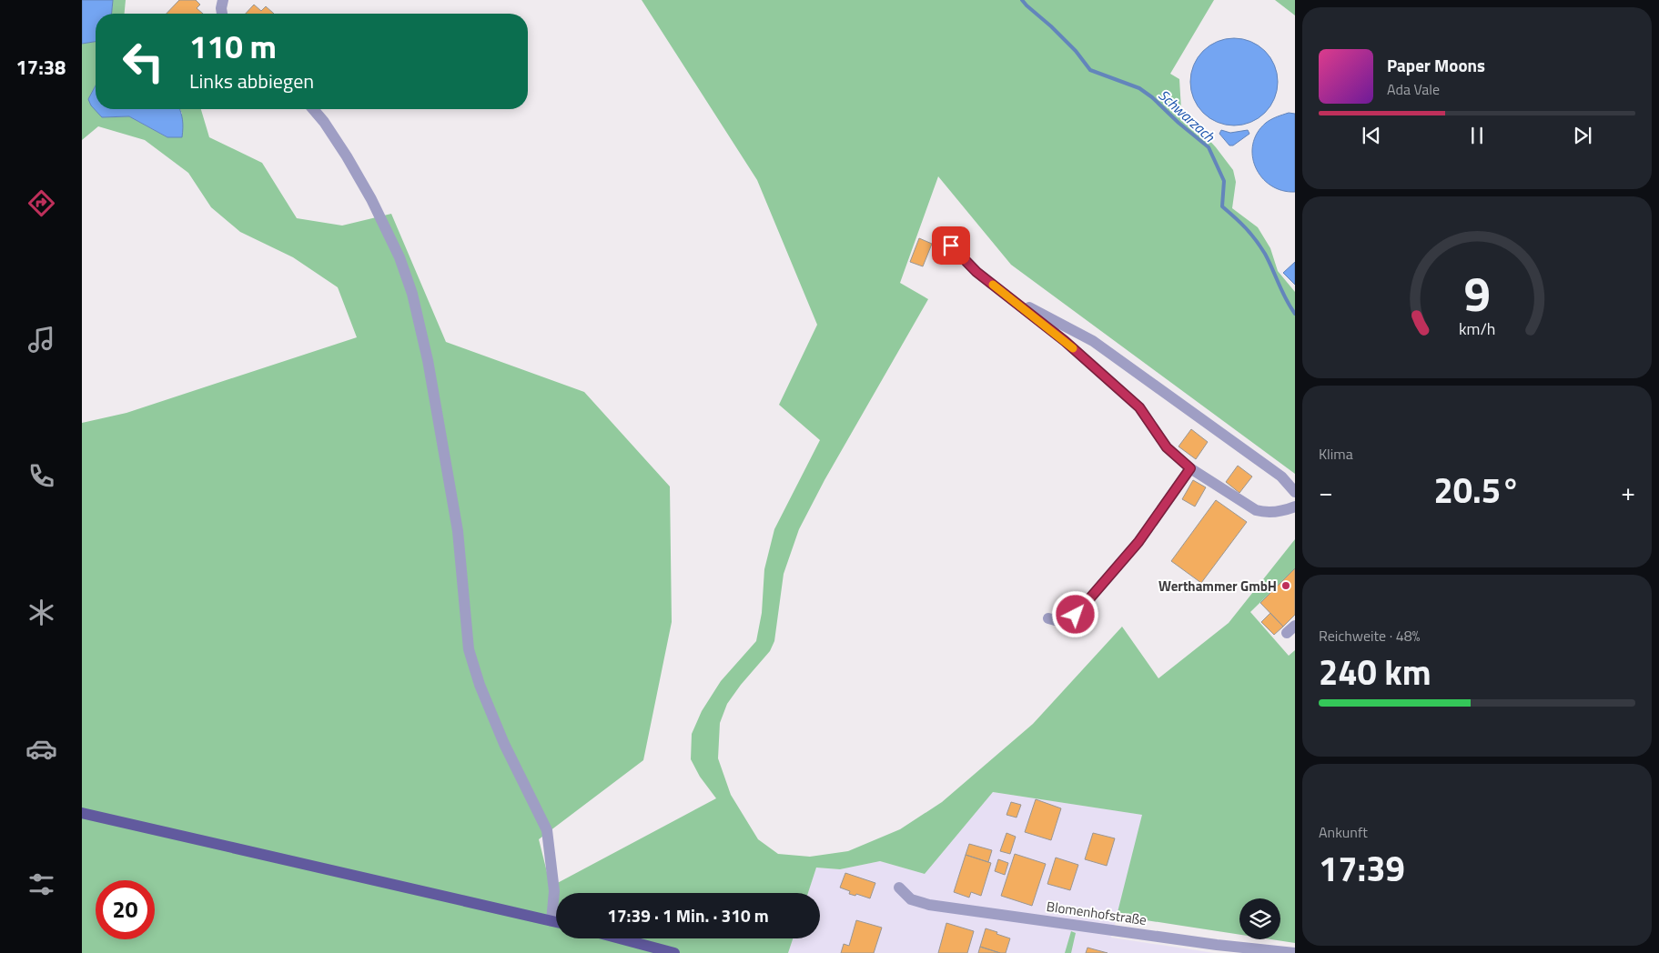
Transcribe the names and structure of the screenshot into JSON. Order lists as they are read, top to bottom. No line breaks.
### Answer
{"streets":{"street":["Blomenhofstraße"]},"water":["Schwarzach"],"places":["Werthammer GmbH"],"page":{"tabs":"17:38","turn":["110 m","Links abbiegen"],"song":["Paper Moons","Ada Vale"],"tile":["Klima",["Reichweite · 48%","240 km"],["Ankunft","17:39"]],"heat":["−","20.5°","+"],"limit":"20","trip":"17:39 · 1 Min. · 310 m","gauge":["9","km/h"]}}
